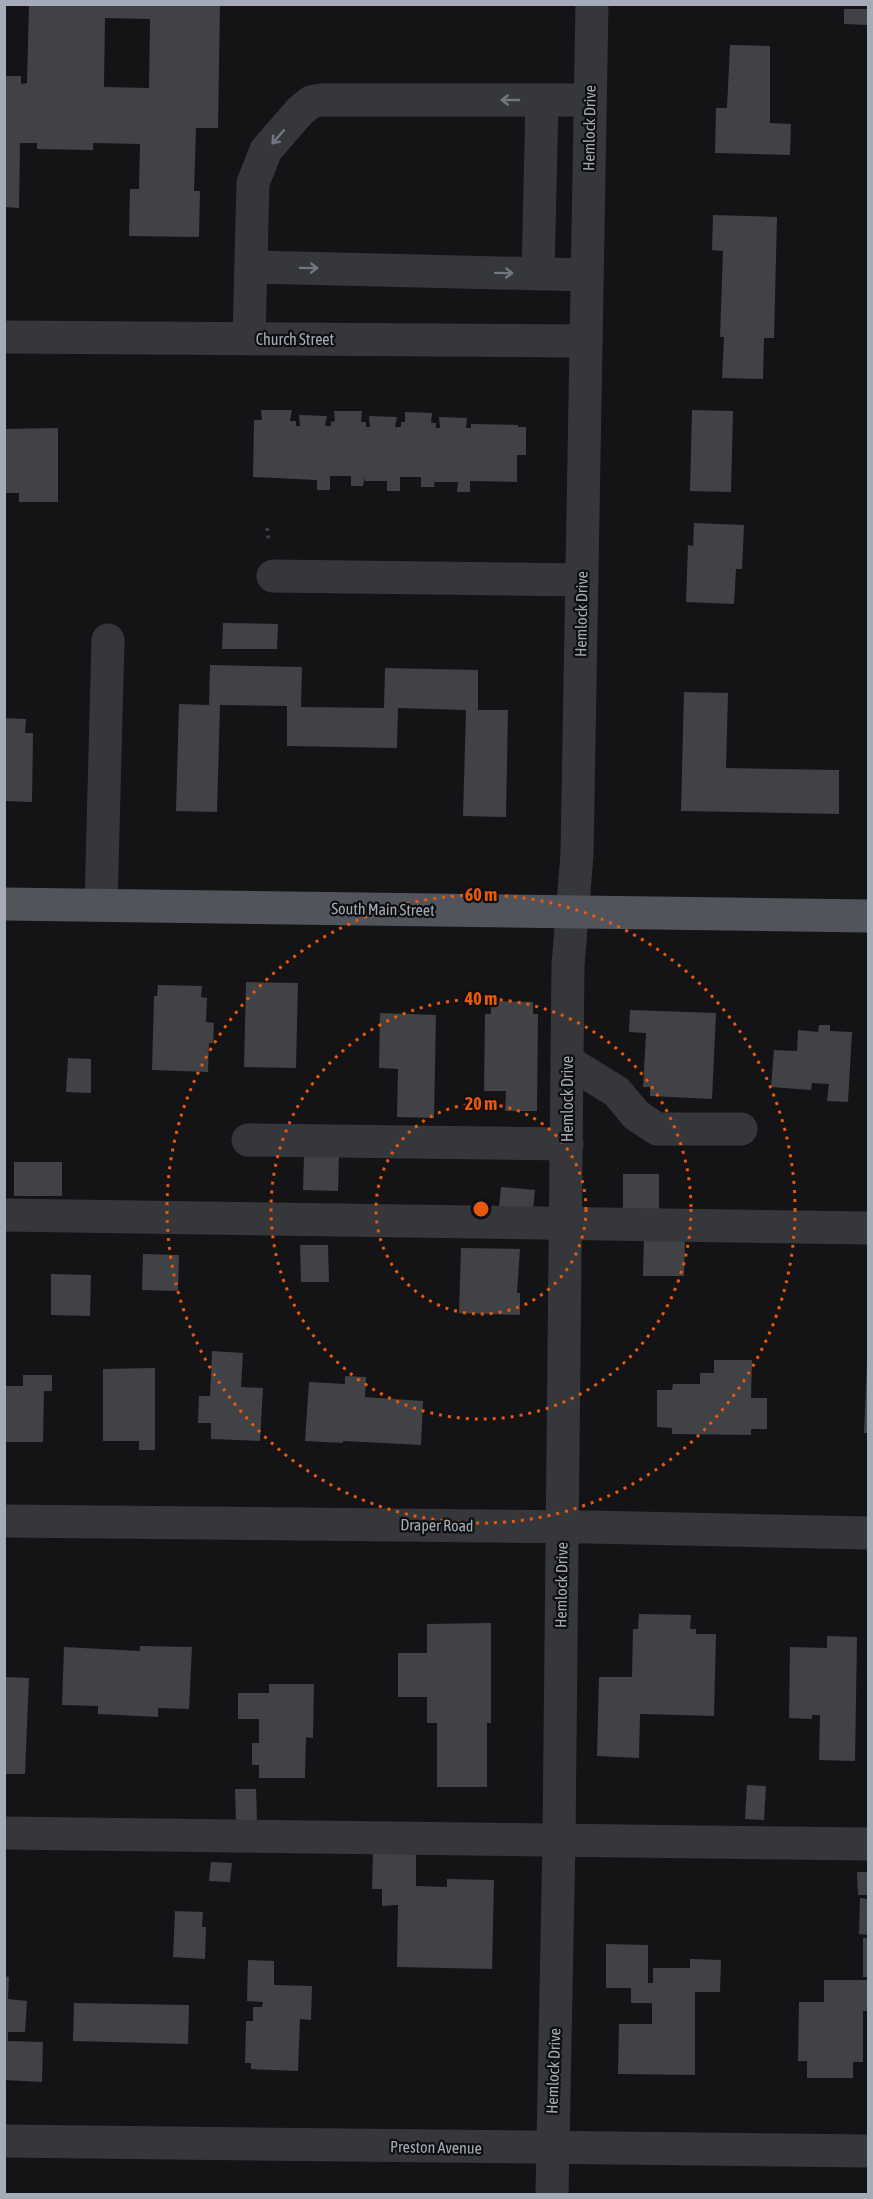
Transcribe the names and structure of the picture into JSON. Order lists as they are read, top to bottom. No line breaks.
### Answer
{"streets":{"main road":["South Main Street"],"street":["Hemlock Drive","Church Street","Draper Road","Preston Avenue"]},"crossings":[["Hemlock Drive","Church Street"],["Hemlock Drive","South Main Street"],["Hemlock Drive","Draper Road"],["Hemlock Drive","Preston Avenue"]],"rings":["60 m","40 m","20 m"]}
